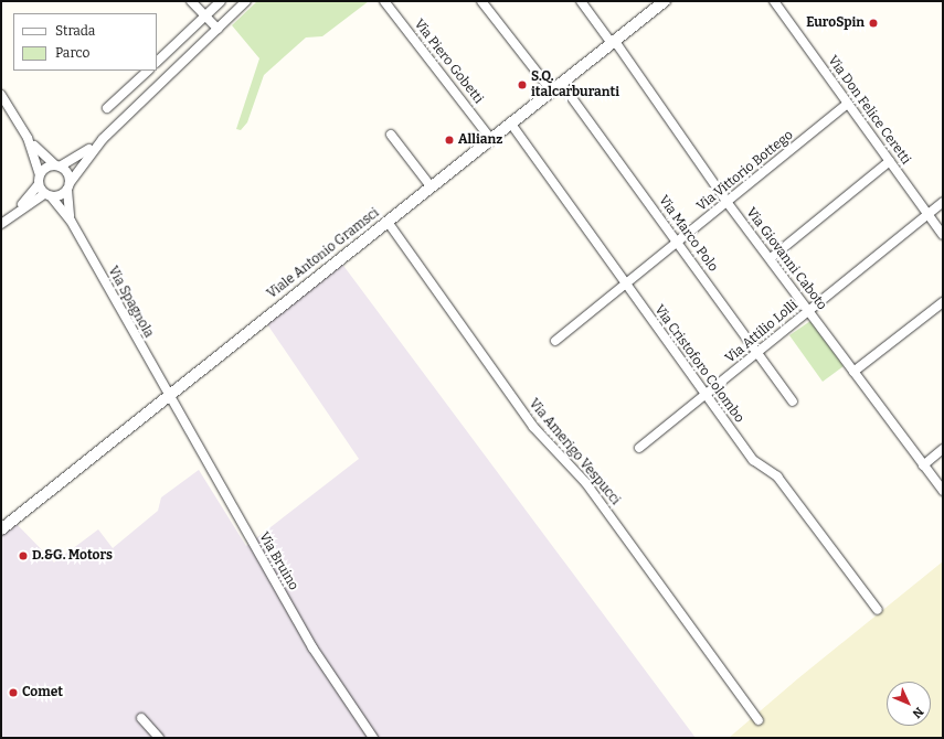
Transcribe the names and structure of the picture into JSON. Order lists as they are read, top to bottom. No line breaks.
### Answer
{"streets":{"street":["Via Piero Gobetti","Via Don Felice Ceretti","Via Vittorio Bottego","Via Marco Polo","Viale Antonio Gramsci","Via Giovanni Caboto","Via Spagnola","Via Attilio Lolli","Via Cristoforo Colombo","Via Amerigo Vespucci","Via Bruino"]},"crossings":[["Via Piero Gobetti","Viale Antonio Gramsci"],["Via Don Felice Ceretti","Via Vittorio Bottego"],["Via Don Felice Ceretti","Via Attilio Lolli"],["Via Vittorio Bottego","Via Marco Polo"],["Via Vittorio Bottego","Via Giovanni Caboto"],["Via Vittorio Bottego","Via Cristoforo Colombo"],["Via Marco Polo","Viale Antonio Gramsci"],["Via Marco Polo","Via Attilio Lolli"],["Viale Antonio Gramsci","Via Giovanni Caboto"],["Viale Antonio Gramsci","Via Spagnola"],["Viale Antonio Gramsci","Via Cristoforo Colombo"],["Viale Antonio Gramsci","Via Amerigo Vespucci"],["Viale Antonio Gramsci","Via Bruino"],["Via Giovanni Caboto","Via Attilio Lolli"],["Via Spagnola","Via Bruino"],["Via Attilio Lolli","Via Cristoforo Colombo"]],"places":["EuroSpin","S.Q. italcarburanti","Allianz","D.&G. Motors","Comet"],"legend":["Strada","Parco"],"north":"bottom right"}
